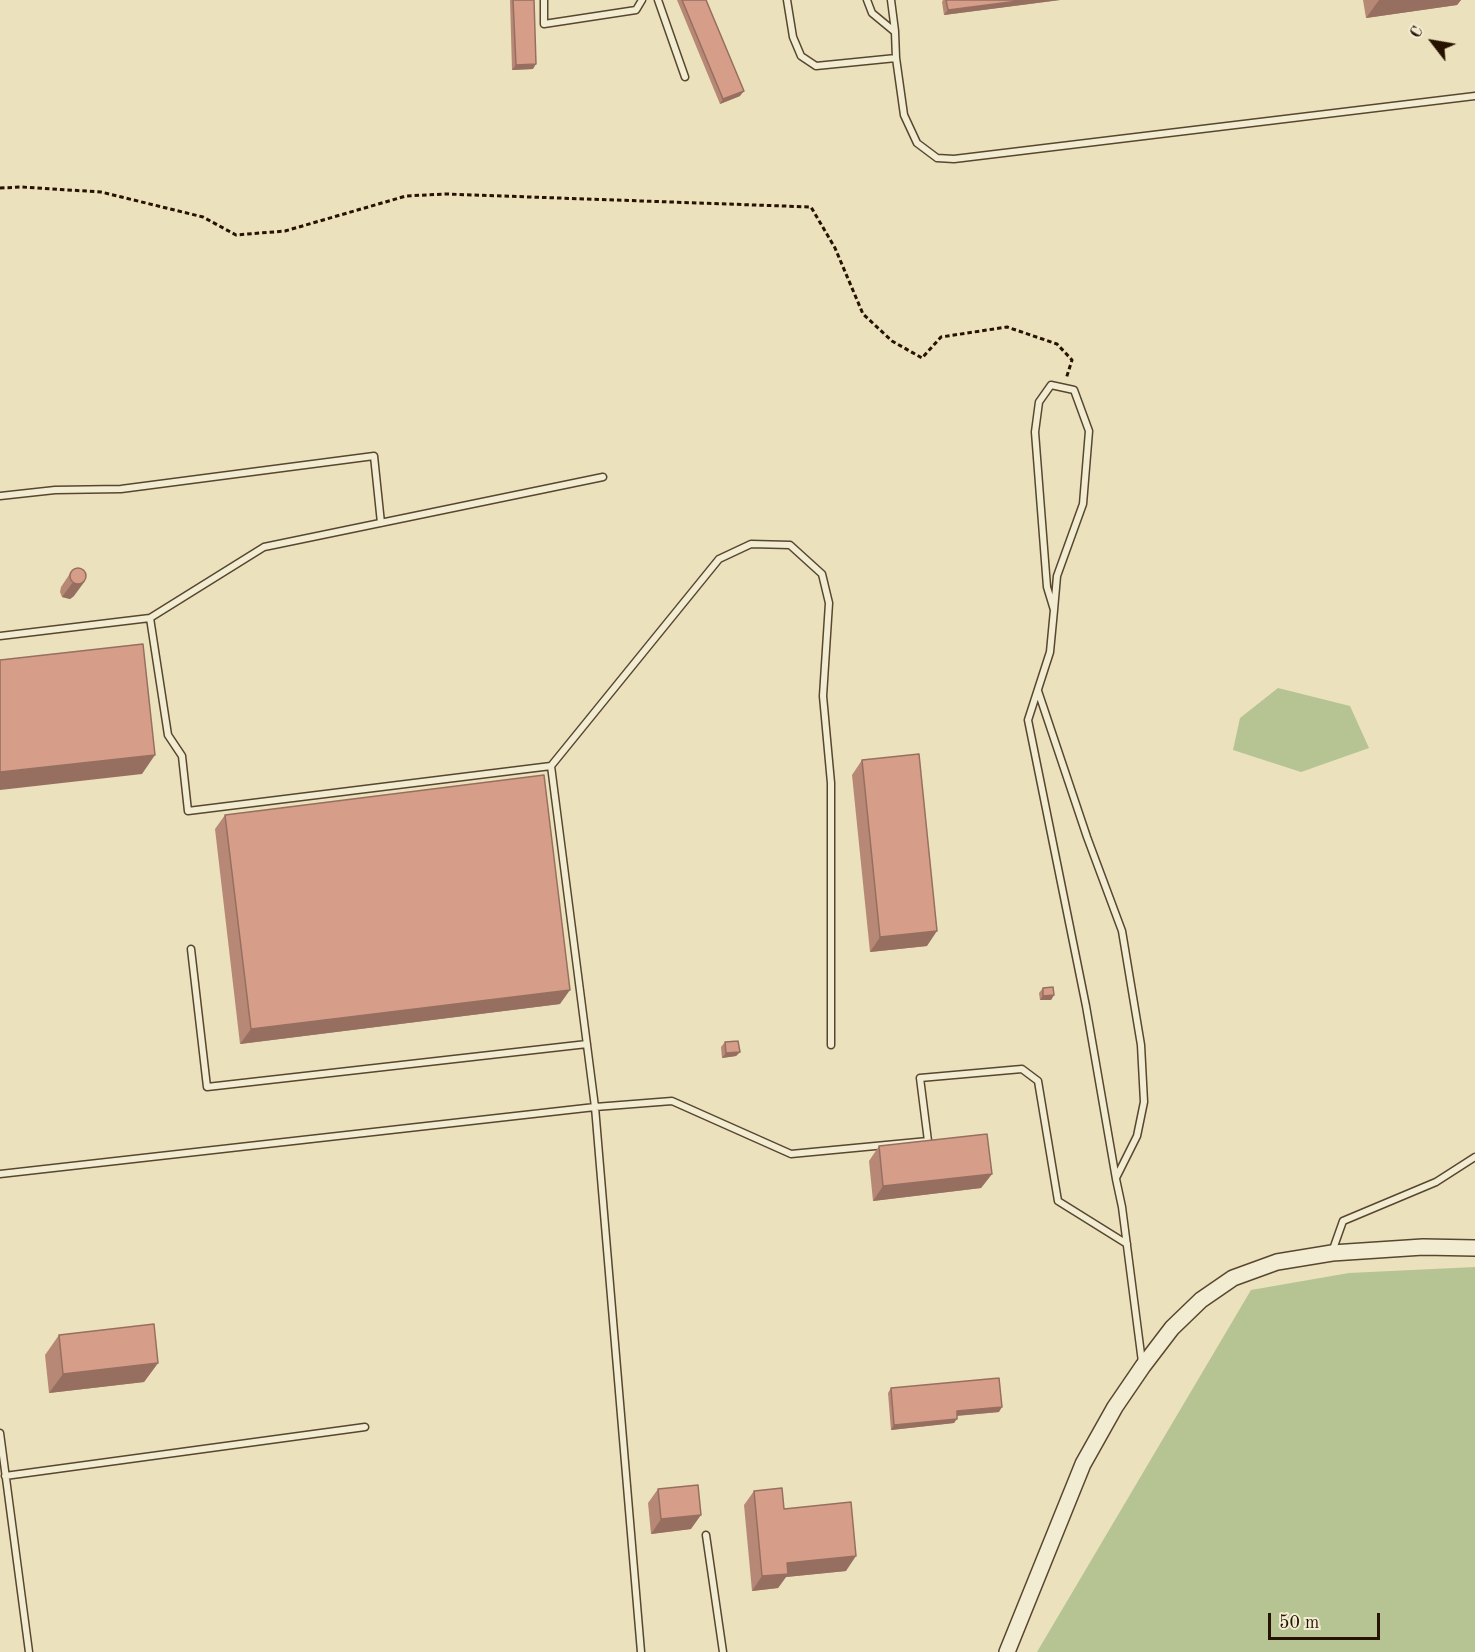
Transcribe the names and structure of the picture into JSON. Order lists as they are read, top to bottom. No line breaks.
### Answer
{"scale_bar":"50 m","north":"top left"}
